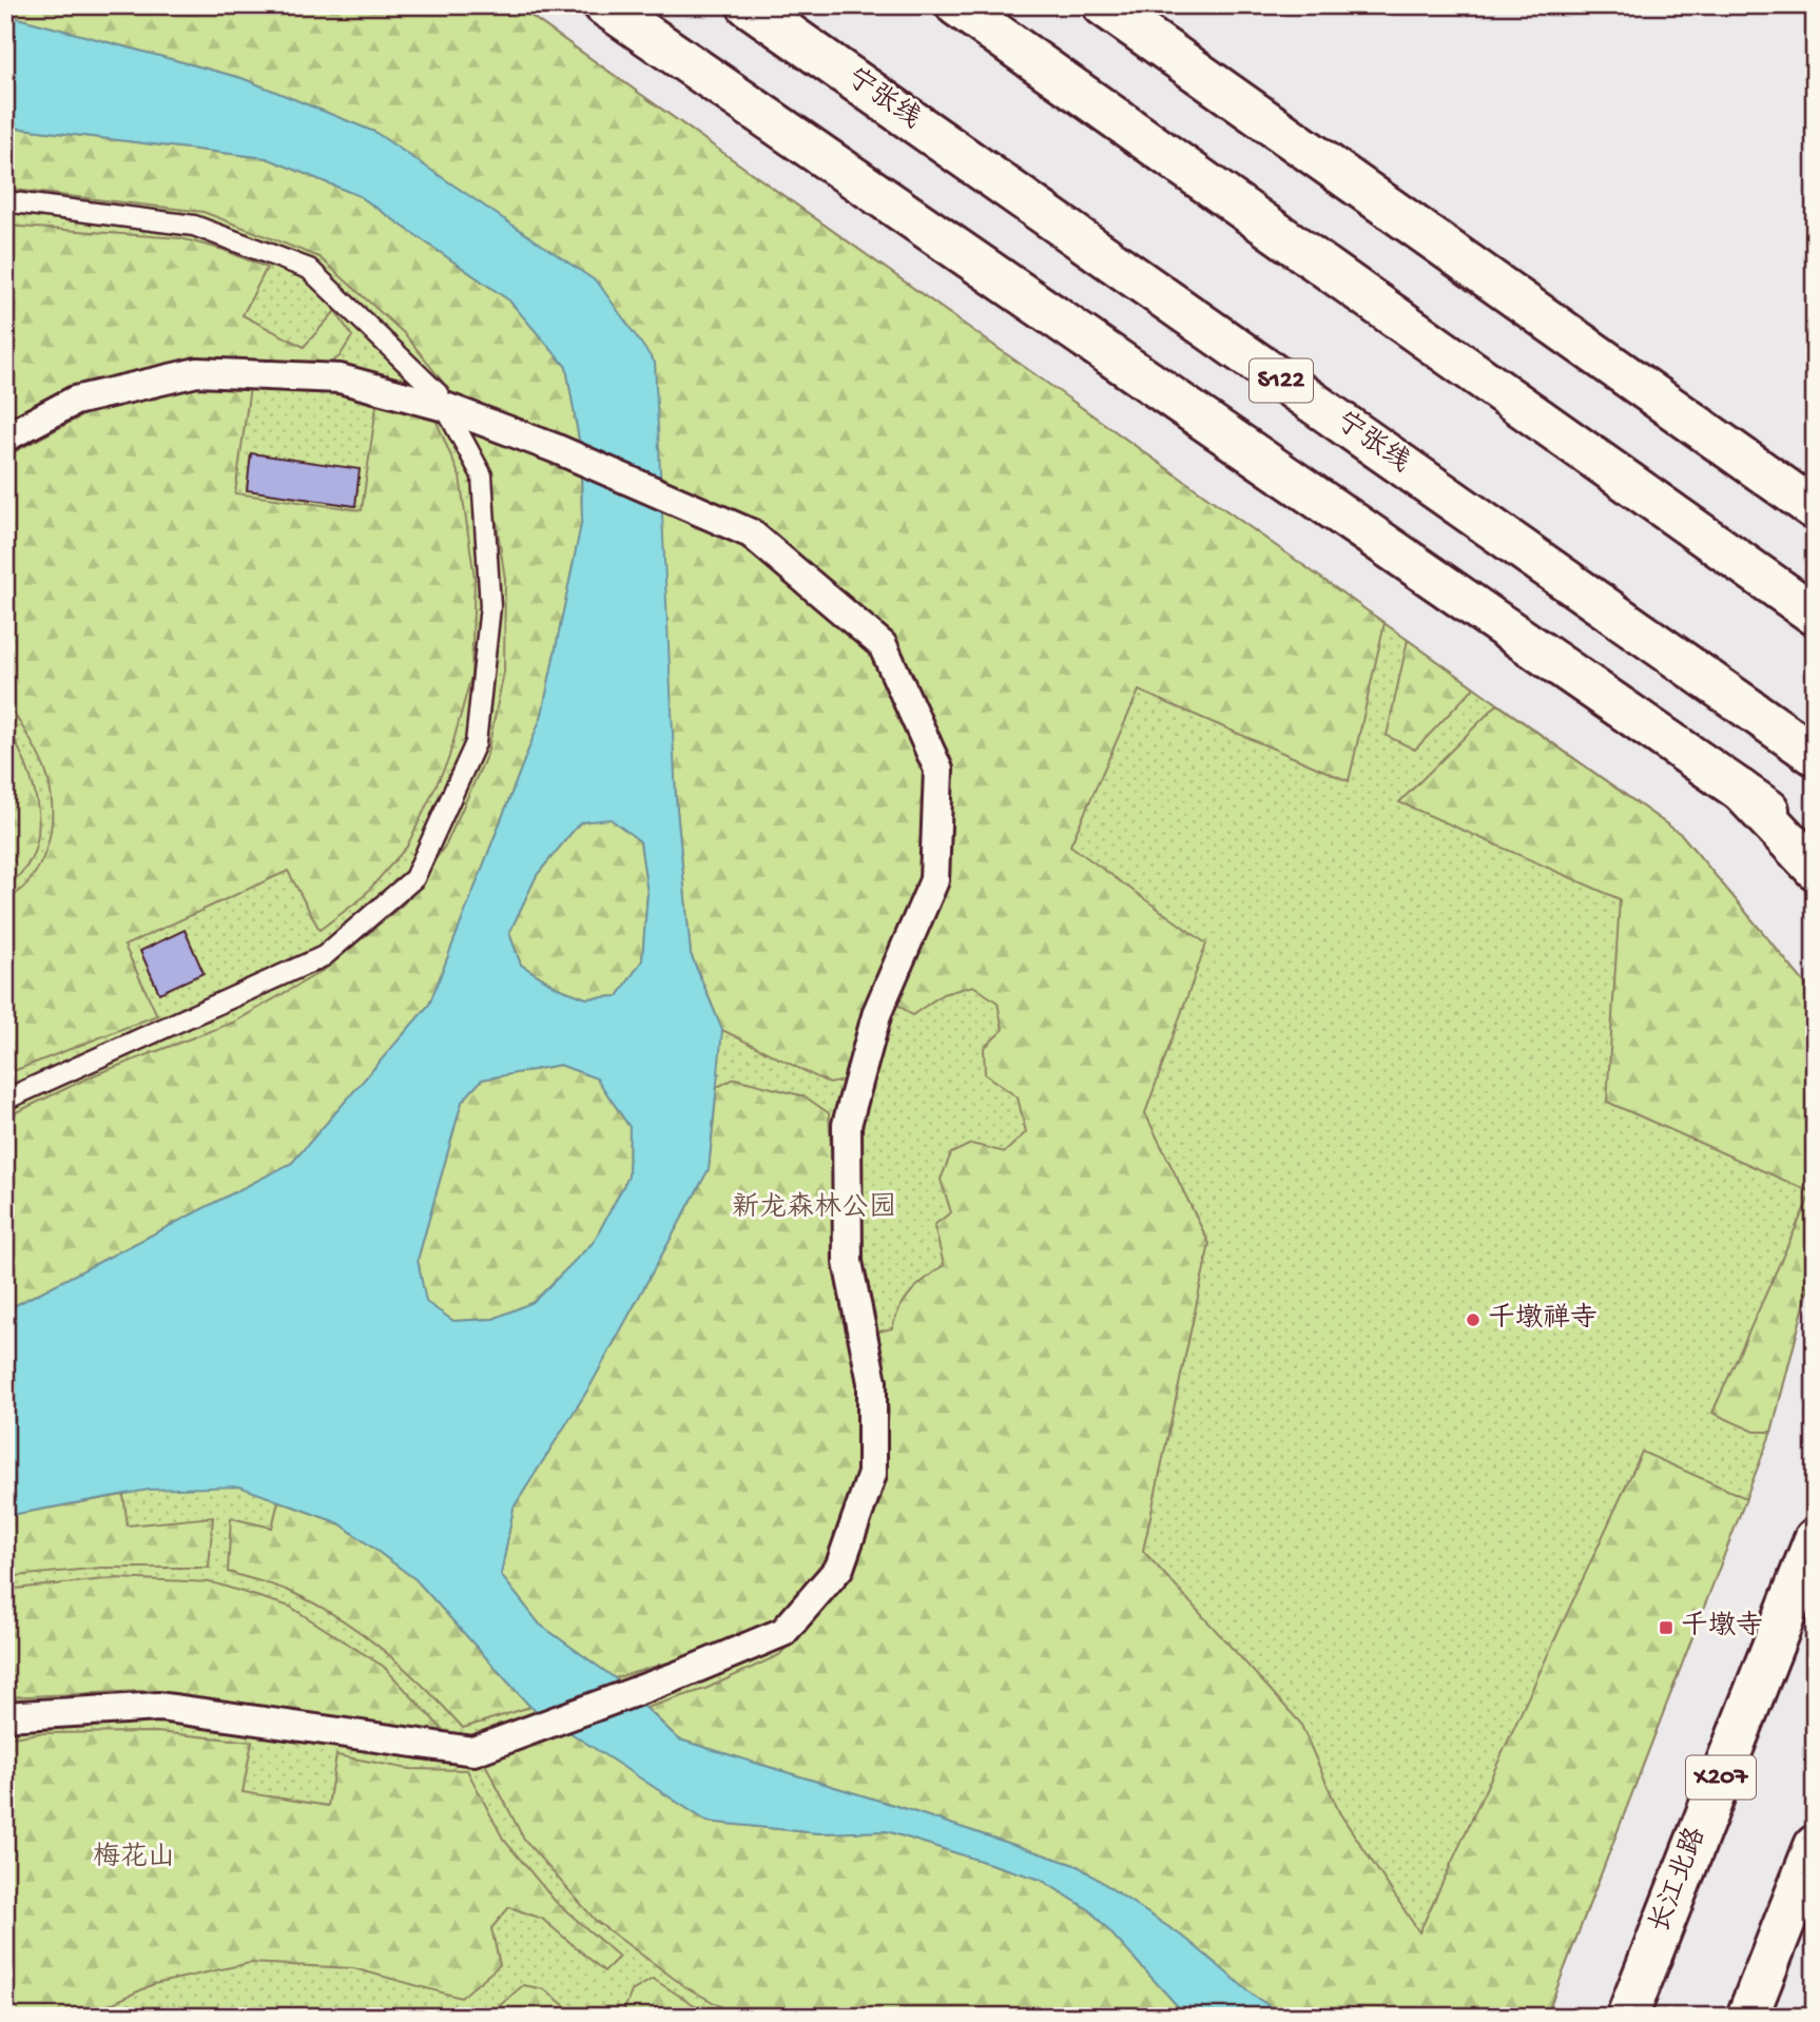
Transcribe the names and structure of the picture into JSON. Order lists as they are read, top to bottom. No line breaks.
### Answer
{"streets":{"main road":["宁张线","S122","X207","长江北路"]},"parks":["新龙森林公园","梅花山"],"places":{"other":["千墩禅寺"],"transit":["千墩寺"]}}
